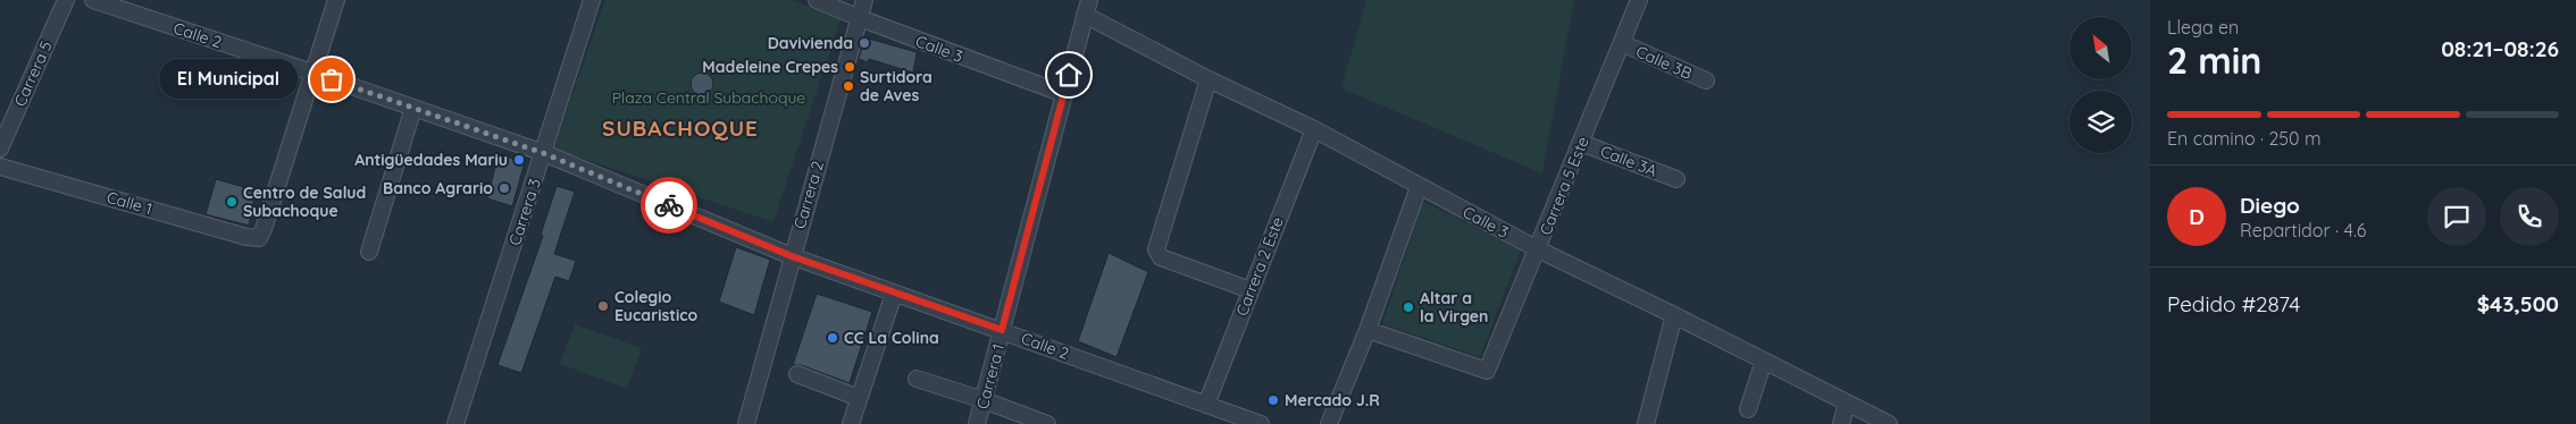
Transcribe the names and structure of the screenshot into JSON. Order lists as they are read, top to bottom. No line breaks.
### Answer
{"streets":{"street":["Calle 2","Calle 3","Calle 3B","Carrera 5","Calle 3A","Carrera 5 Este","Carrera 2","Calle 1","Carrera 3","Carrera 2 Este","Carrera 1"]},"crossings":[["Calle 2","Carrera 2"],["Calle 2","Calle 1"],["Calle 2","Carrera 3"],["Calle 2","Carrera 2 Este"],["Calle 2","Carrera 1"],["Calle 3","Carrera 5 Este"],["Calle 3","Carrera 2"],["Calle 3","Carrera 2 Este"],["Calle 3","Carrera 1"],["Calle 3B","Carrera 5 Este"],["Calle 3A","Carrera 5 Este"]],"districts":["SUBACHOQUE"],"parks":["Plaza Central Subachoque"],"places":["Davivienda","Madeleine Crepes","El Municipal","Surtidora de Aves","Antigüedades Mariu","Banco Agrario","Centro de Salud Subachoque","Colegio Eucaristico","Altar a la Virgen","CC La Colina","Mercado J.R"],"north":"top left","page":{"heading":["2 min","Llega en","08:21–08:26"],"panel":["Diego","Repartidor · 4.6","Pedido #2874","$43,500"],"bubble":"El Municipal","bar":"En camino · 250 m","round":"D"}}
